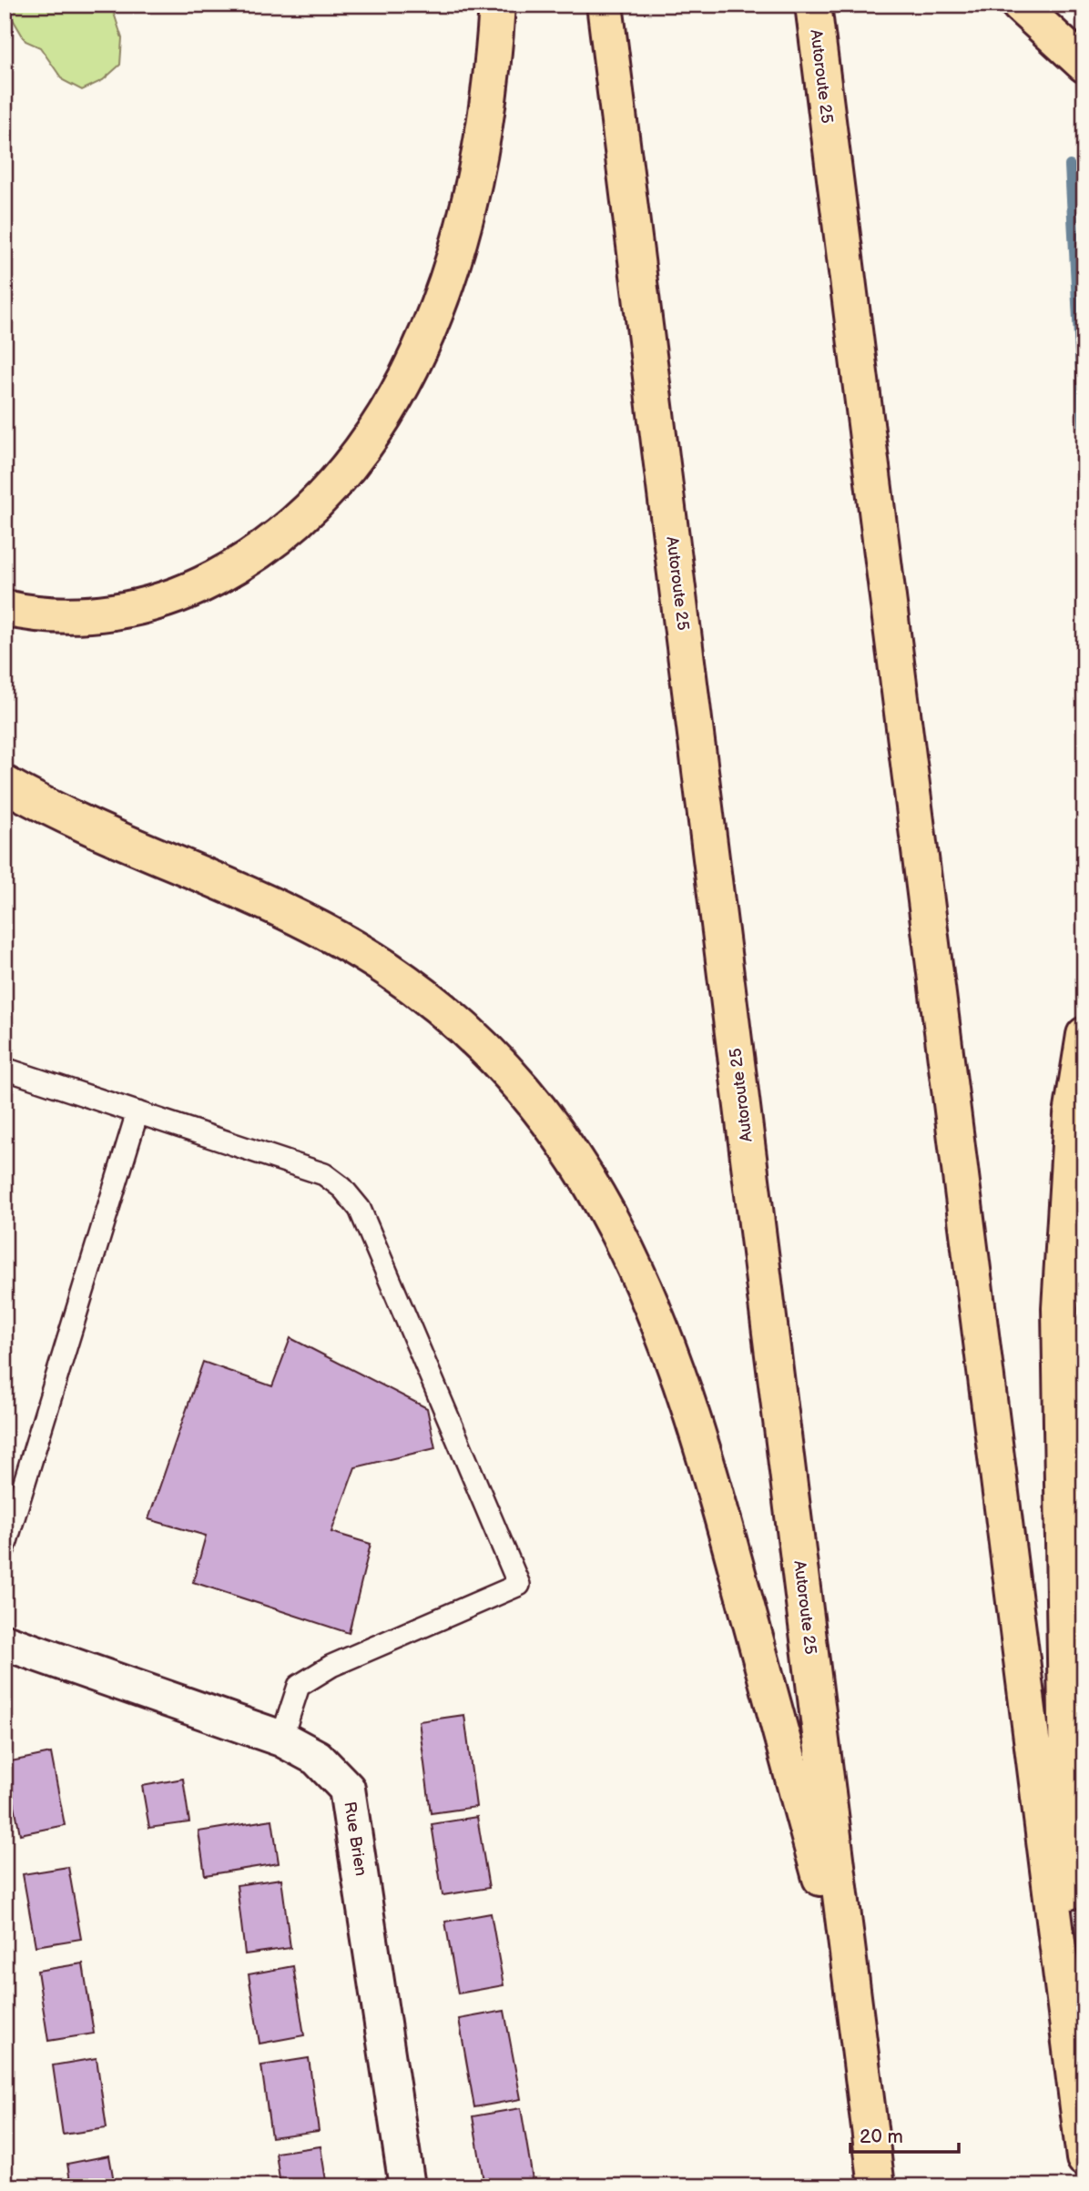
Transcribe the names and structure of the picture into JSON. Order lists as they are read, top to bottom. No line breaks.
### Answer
{"streets":{"highway":["Autoroute 25"],"street":["Rue Brien"]},"scale_bar":"20 m"}
